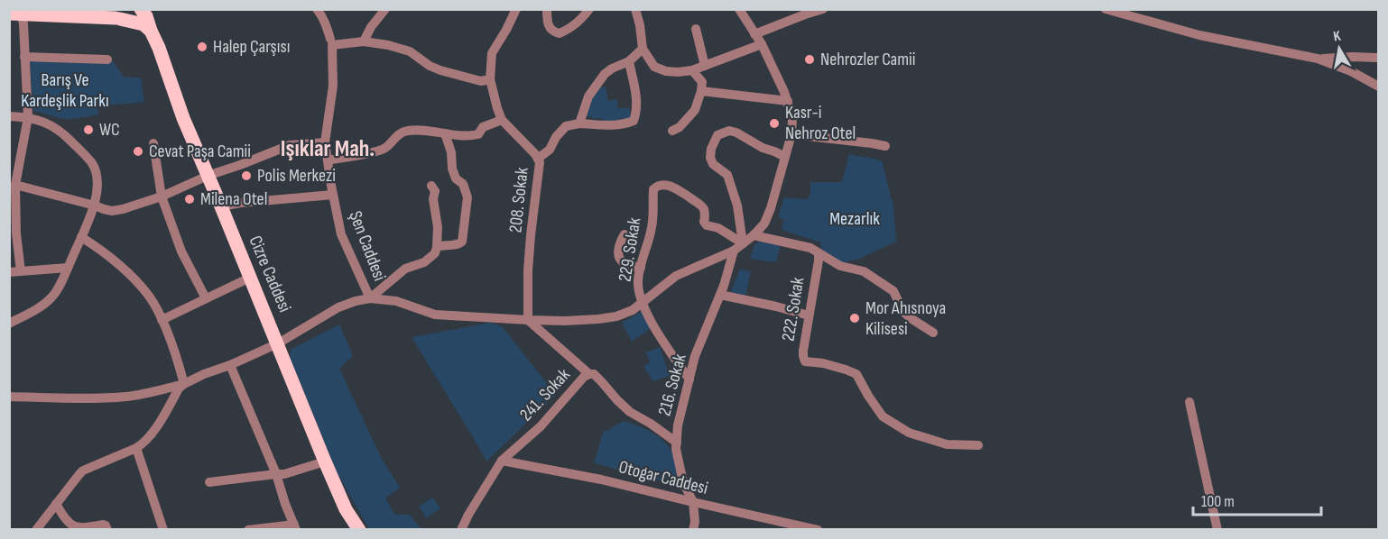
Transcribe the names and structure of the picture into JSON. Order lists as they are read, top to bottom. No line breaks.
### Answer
{"streets":{"main road":["Cizre Caddesi"],"street":["208. Sokak","Şen Caddesi","229. Sokak","222. Sokak","216. Sokak","241. Sokak","Otogar Caddesi"]},"crossings":[["229. Sokak","216. Sokak"],["216. Sokak","241. Sokak"],["216. Sokak","Otogar Caddesi"],["241. Sokak","Otogar Caddesi"]],"districts":["Işıklar Mah."],"parks":["Barış Ve Kardeşlik Parkı","Mezarlık"],"places":["Halep Çarşısı","Nehrozler Camii","Kasr-i Nehroz Otel","WC","Cevat Paşa Camii","Polis Merkezi","Milena Otel","Mor Ahısnoya Kilisesi"],"scale_bar":"100 m","north":"top"}
